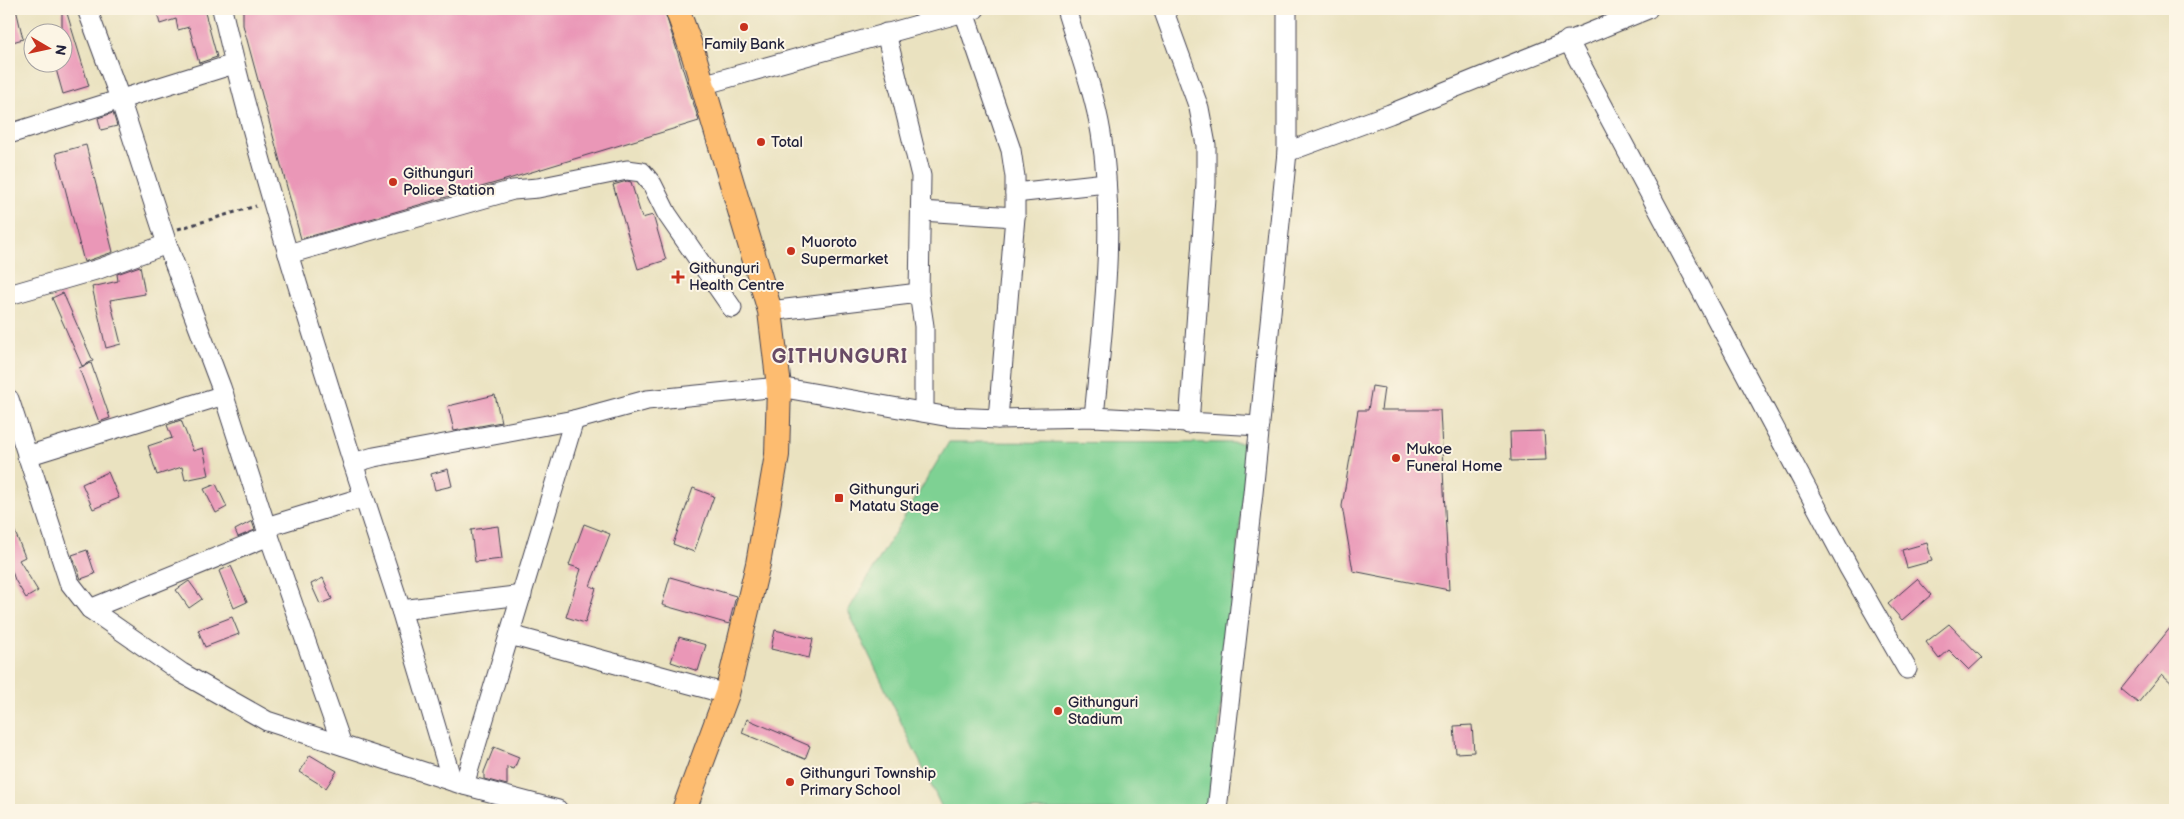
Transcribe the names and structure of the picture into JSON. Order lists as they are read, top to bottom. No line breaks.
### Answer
{"districts":["GITHUNGURI"],"places":{"other":["Family Bank","Total","Githunguri Police Station","Muoroto Supermarket","Mukoe Funeral Home","Githunguri Stadium","Githunguri Township Primary School"],"health":["Githunguri Health Centre"],"transit":["Githunguri Matatu Stage"]},"north":"right"}
